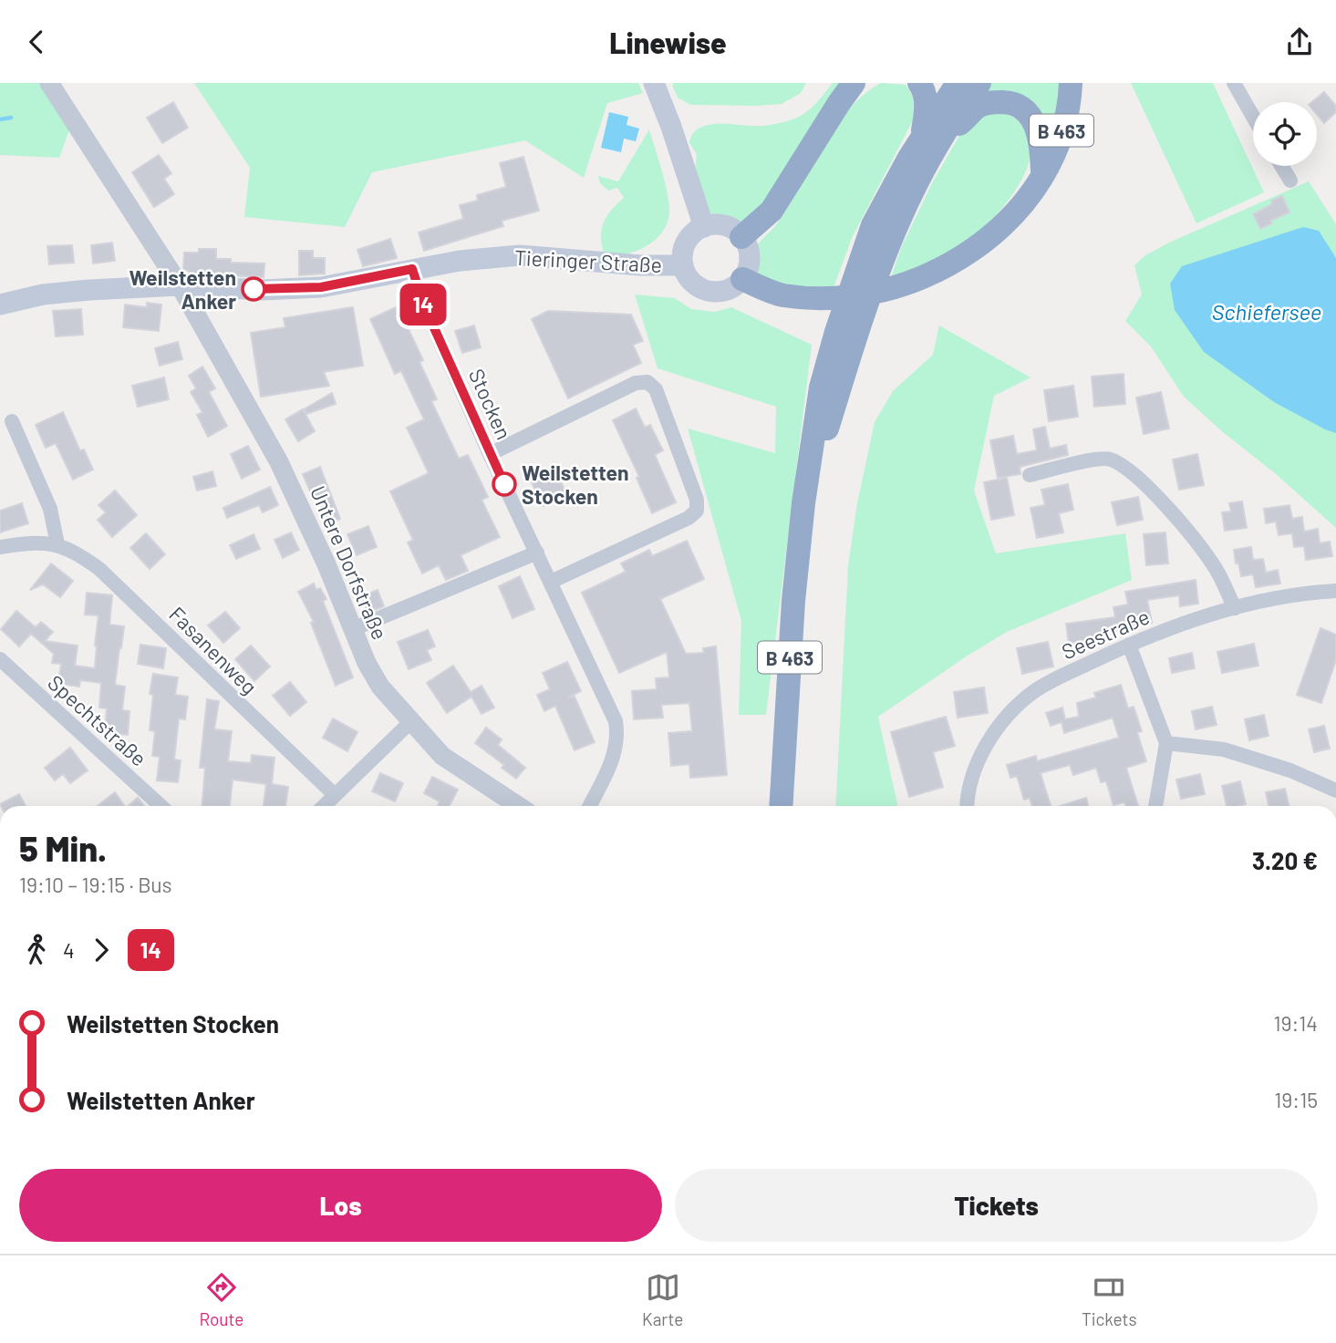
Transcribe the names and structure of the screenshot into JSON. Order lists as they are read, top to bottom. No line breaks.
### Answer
{"streets":{"highway":["B 463"],"main road":["Tieringer Straße"],"street":["Stocken","Untere Dorfstraße","Seestraße","Fasanenweg","Spechtstraße"]},"crossings":[["Tieringer Straße","Stocken"],["Tieringer Straße","Untere Dorfstraße"]],"water":["Schiefersee"],"places":["Weilstetten Anker","Weilstetten Stocken"],"lines":["bus line 14"],"page":{"header":"Linewise","on_map":"14","heading":["5 Min.","19:10 – 19:15 · Bus","3.20 €"],"legs":["4","14"],"list":[{"name":"Weilstetten Stocken","value":"19:14"},{"name":"Weilstetten Anker","value":"19:15"}],"buttons":["Los","Tickets"],"tabs":["Route","Karte","Tickets"]}}
